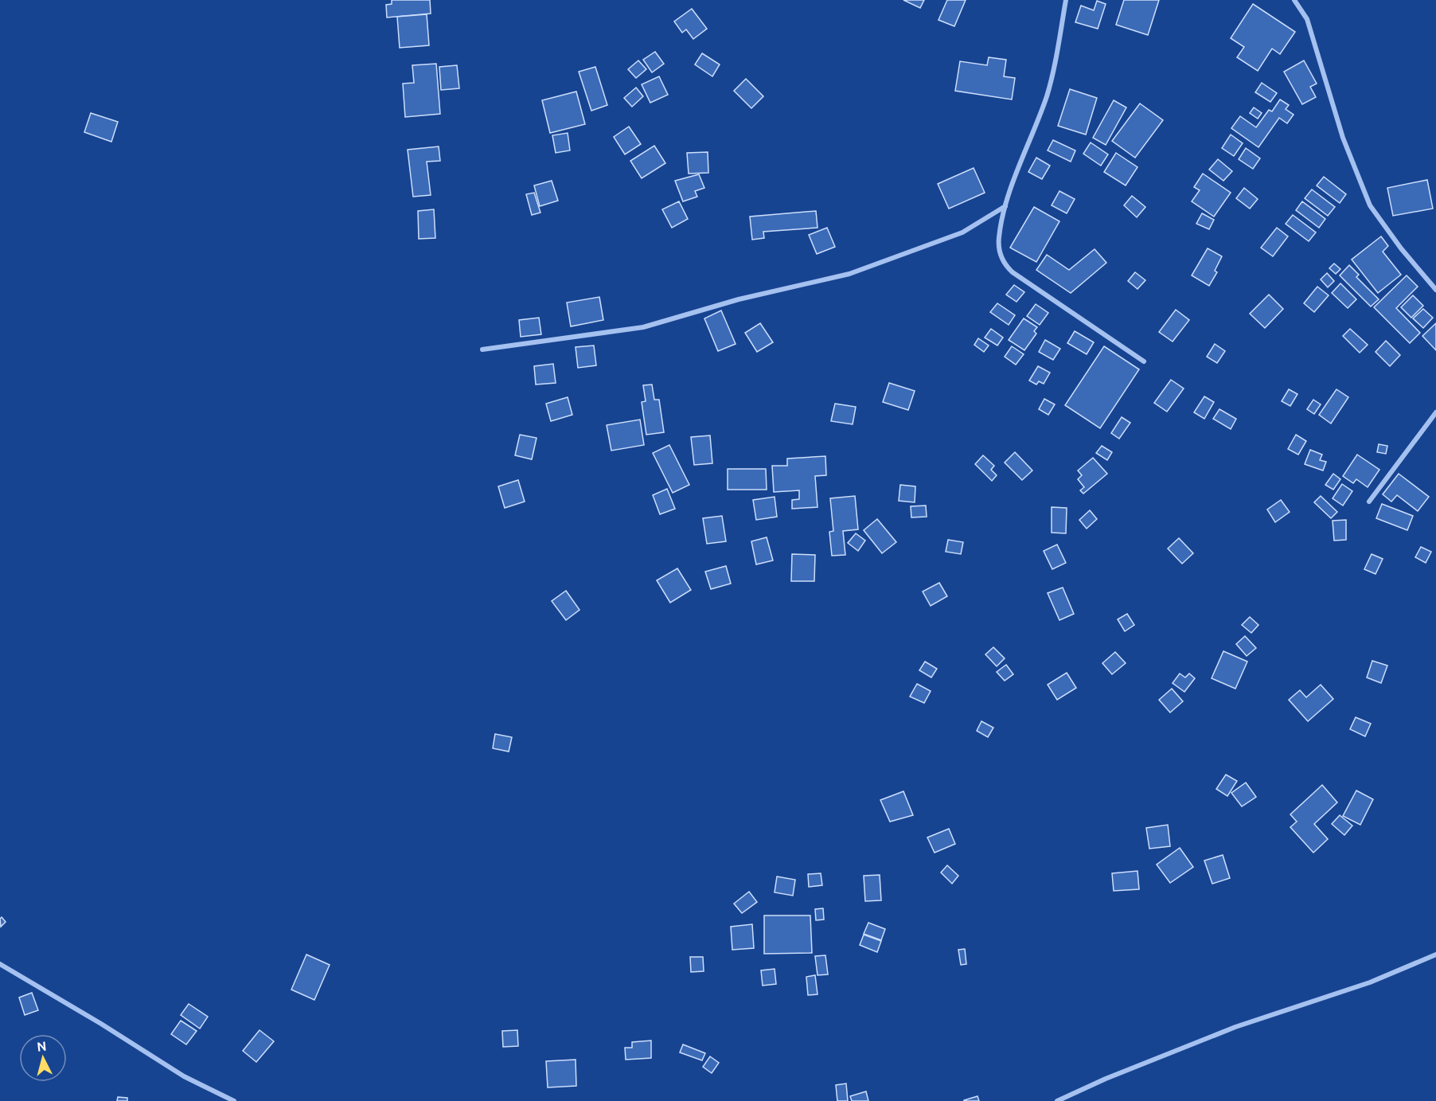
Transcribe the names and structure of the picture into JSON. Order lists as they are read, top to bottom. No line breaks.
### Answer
{"north":"top"}
